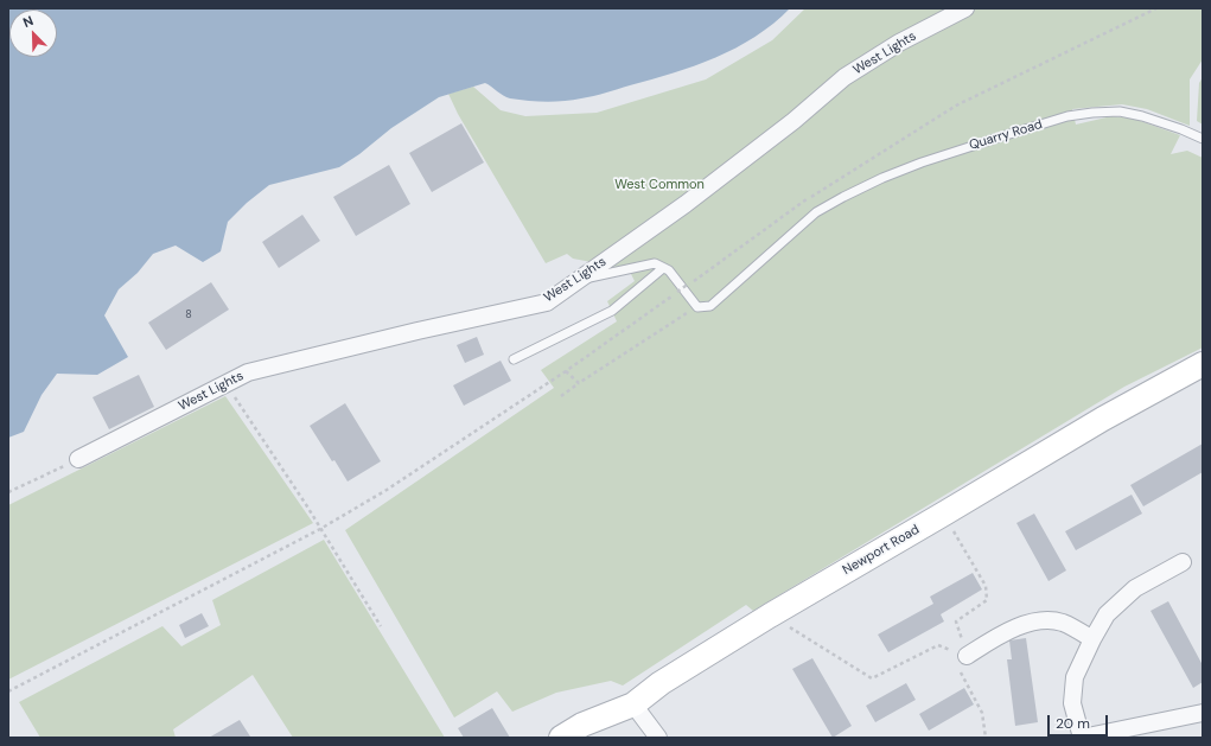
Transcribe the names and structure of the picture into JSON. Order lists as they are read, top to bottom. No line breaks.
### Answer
{"streets":{"main road":["Newport Road"],"street":["West Lights"],"lane":["Quarry Road"]},"parks":["West Common"],"house_numbers":["8"],"scale_bar":"20 m","north":"top left"}
